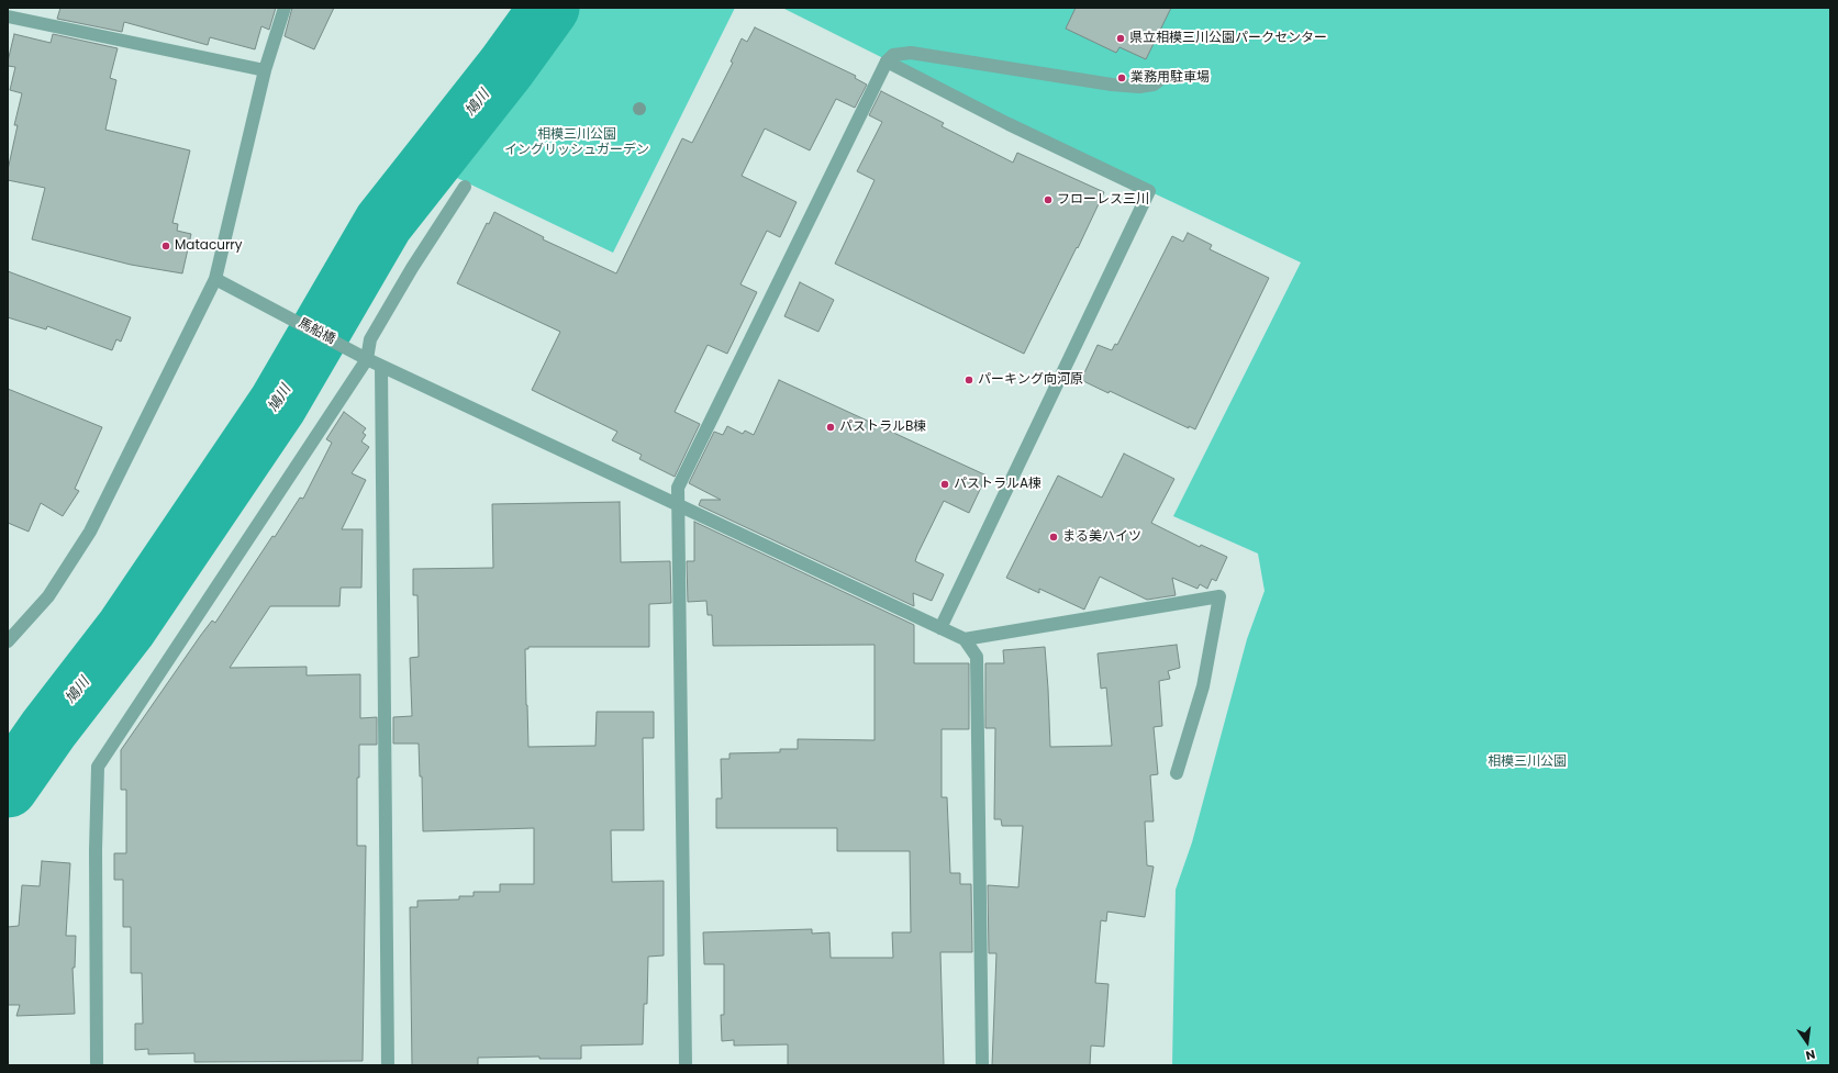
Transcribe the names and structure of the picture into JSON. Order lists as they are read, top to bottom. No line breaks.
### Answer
{"streets":{"street":["馬船橋"]},"water":["鳩川"],"parks":["相模三川公園 イングリッシュガーデン","相模三川公園"],"places":["県立相模三川公園パークセンター","業務用駐車場","フローレス三川","Matacurry","パーキング向河原","パストラルB棟","パストラルA棟","まる美ハイツ"],"north":"bottom"}
